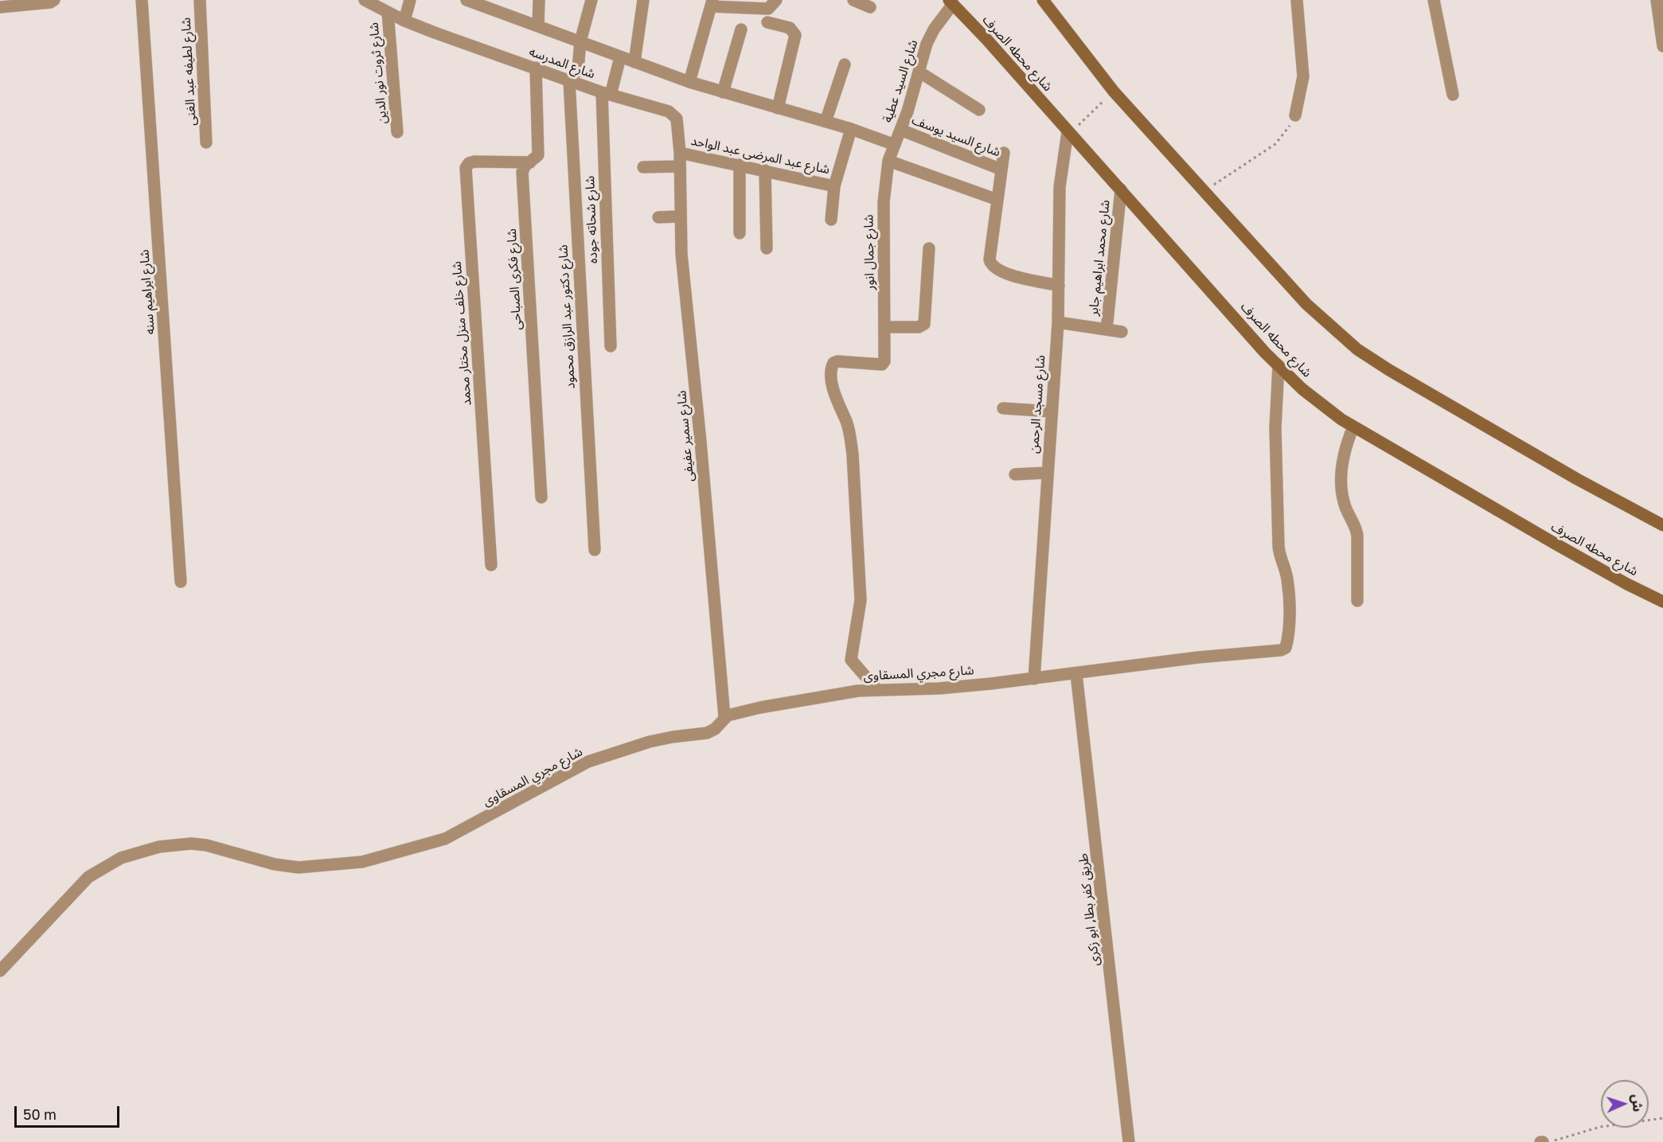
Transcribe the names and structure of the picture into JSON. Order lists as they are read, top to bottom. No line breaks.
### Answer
{"streets":{"street":["شارع محطه الصرف","شارع المدرسه","شارع لطيفه عبد الغنى","شارع ثروت نور الدين","شارع السيد عطية","شارع السيد يوسف","شارع عبد المرضى عبد الواحد","شارع شحاته جوده","شارع جمال انور","شارع محمد ابراهيم جابر","شارع فكرى الصباحى","شارع ابراهيم سنه","شارع دكتور عبد الرازق محمود","شارع خلف منزل مختار محمد","شارع مسجد الرحمن","شارع سمير عفيفى","شارع مجري المسقاوى","طريق كفر بطا, ابو زكرى"]},"crossings":[["شارع محطه الصرف","شارع السيد عطية"],["شارع محطه الصرف","شارع محمد ابراهيم جابر"],["شارع محطه الصرف","شارع مسجد الرحمن"],["شارع محطه الصرف","شارع مجري المسقاوى"],["شارع المدرسه","شارع ثروت نور الدين"],["شارع المدرسه","شارع عبد المرضى عبد الواحد"],["شارع المدرسه","شارع شحاته جوده"],["شارع المدرسه","شارع فكرى الصباحى"],["شارع المدرسه","شارع دكتور عبد الرازق محمود"],["شارع المدرسه","شارع سمير عفيفى"],["شارع السيد عطية","شارع السيد يوسف"],["شارع السيد عطية","شارع جمال انور"],["شارع عبد المرضى عبد الواحد","شارع سمير عفيفى"],["شارع جمال انور","شارع مجري المسقاوى"],["شارع فكرى الصباحى","شارع خلف منزل مختار محمد"],["شارع مسجد الرحمن","شارع مجري المسقاوى"],["شارع سمير عفيفى","شارع مجري المسقاوى"],["شارع مجري المسقاوى","طريق كفر بطا, ابو زكرى"]],"scale_bar":"50 m","north":"right"}
